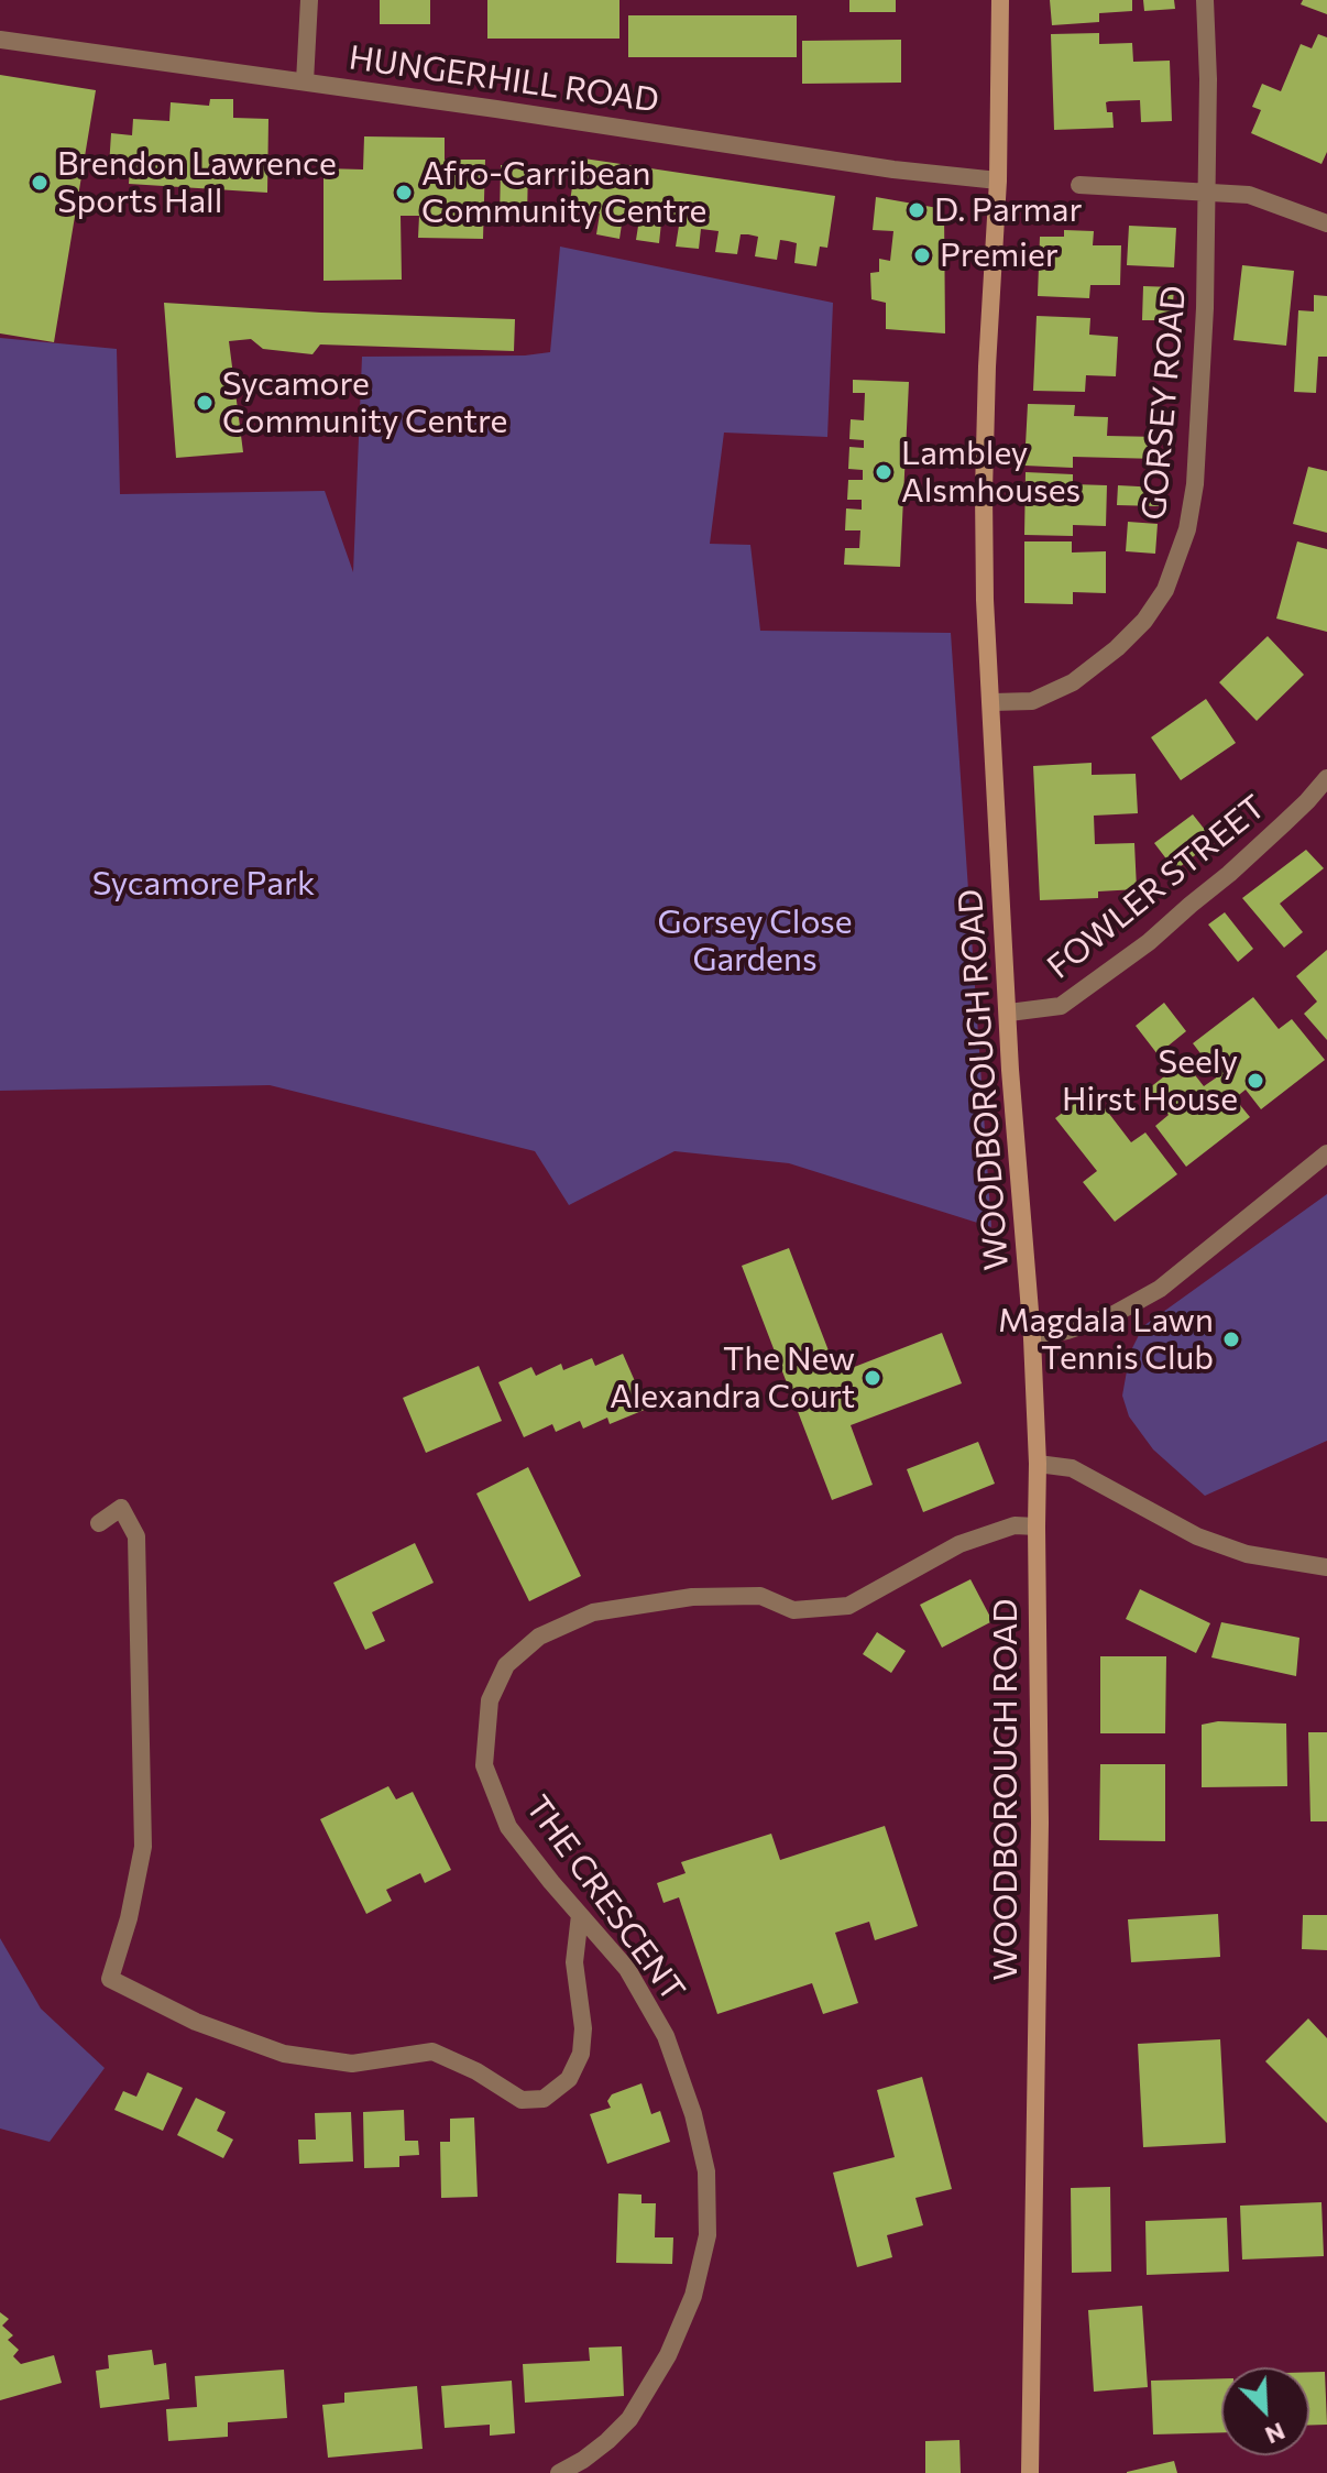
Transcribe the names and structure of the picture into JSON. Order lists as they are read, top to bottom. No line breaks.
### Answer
{"streets":{"main road":["WOODBOROUGH ROAD"],"street":["HUNGERHILL ROAD","GORSEY ROAD","FOWLER STREET","THE CRESCENT"]},"crossings":[["HUNGERHILL ROAD","WOODBOROUGH ROAD"],["GORSEY ROAD","WOODBOROUGH ROAD"],["FOWLER STREET","WOODBOROUGH ROAD"],["WOODBOROUGH ROAD","THE CRESCENT"]],"parks":["Sycamore Park","Gorsey Close Gardens"],"places":["Brendon Lawrence Sports Hall","Afro-Carribean Community Centre","D. Parmar","Premier","Sycamore Community Centre","Lambley Alsmhouses","Seely Hirst House","Magdala Lawn Tennis Club","The New Alexandra Court"],"north":"bottom right"}
